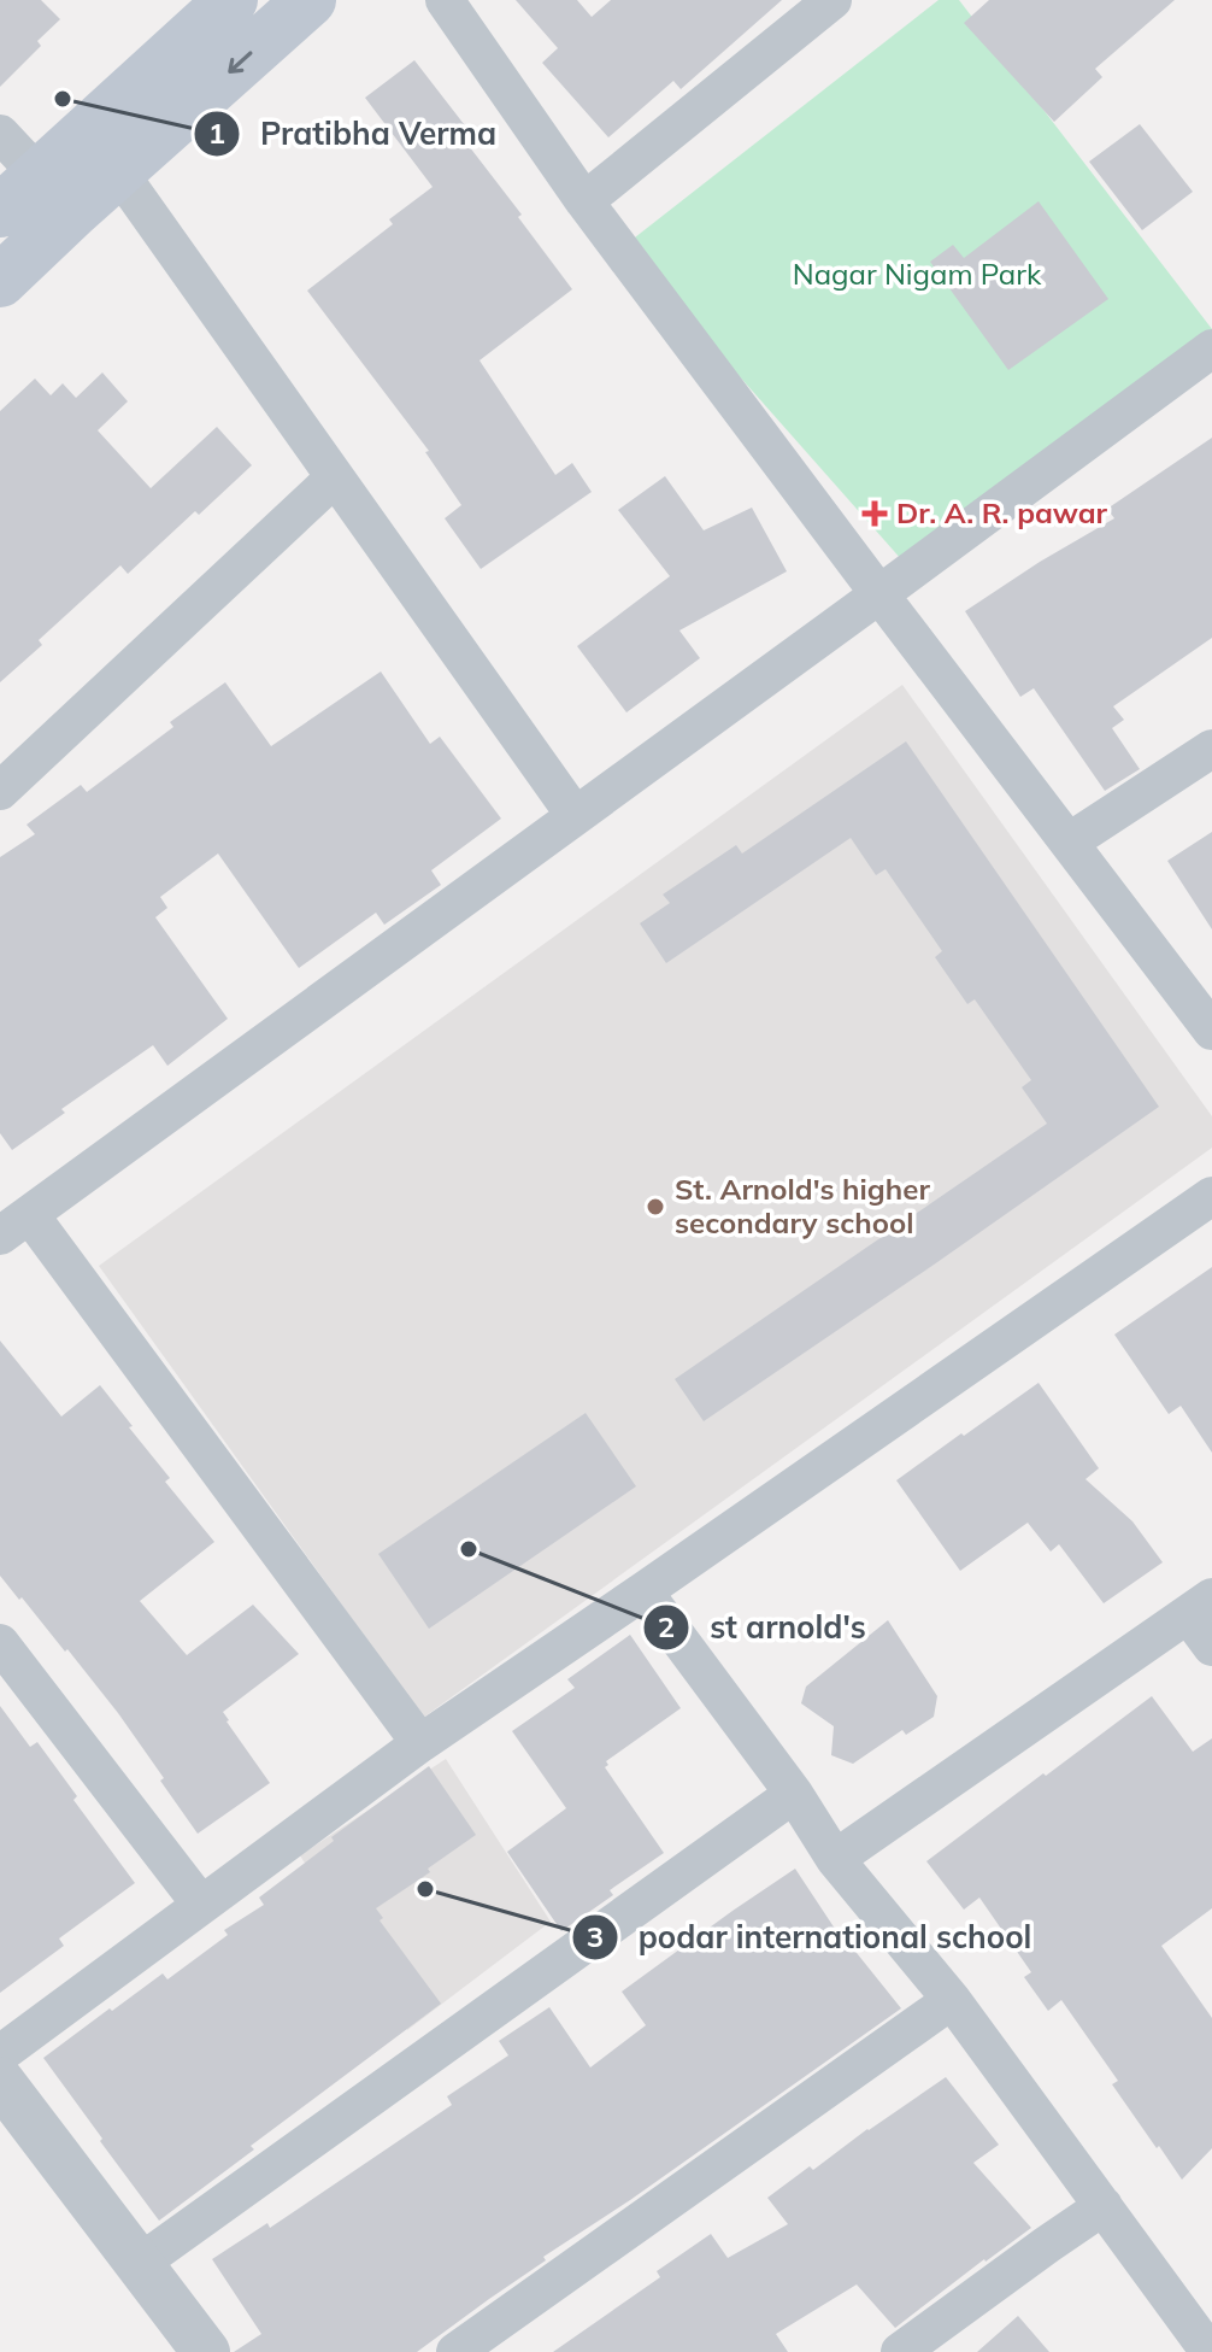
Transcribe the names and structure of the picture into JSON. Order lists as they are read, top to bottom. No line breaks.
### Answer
{"parks":["Nagar Nigam Park"],"places":{"other":["Pratibha Verma","St. Arnold's higher secondary school","st arnold's","podar international school"],"health":["Dr. A. R. pawar"]}}
